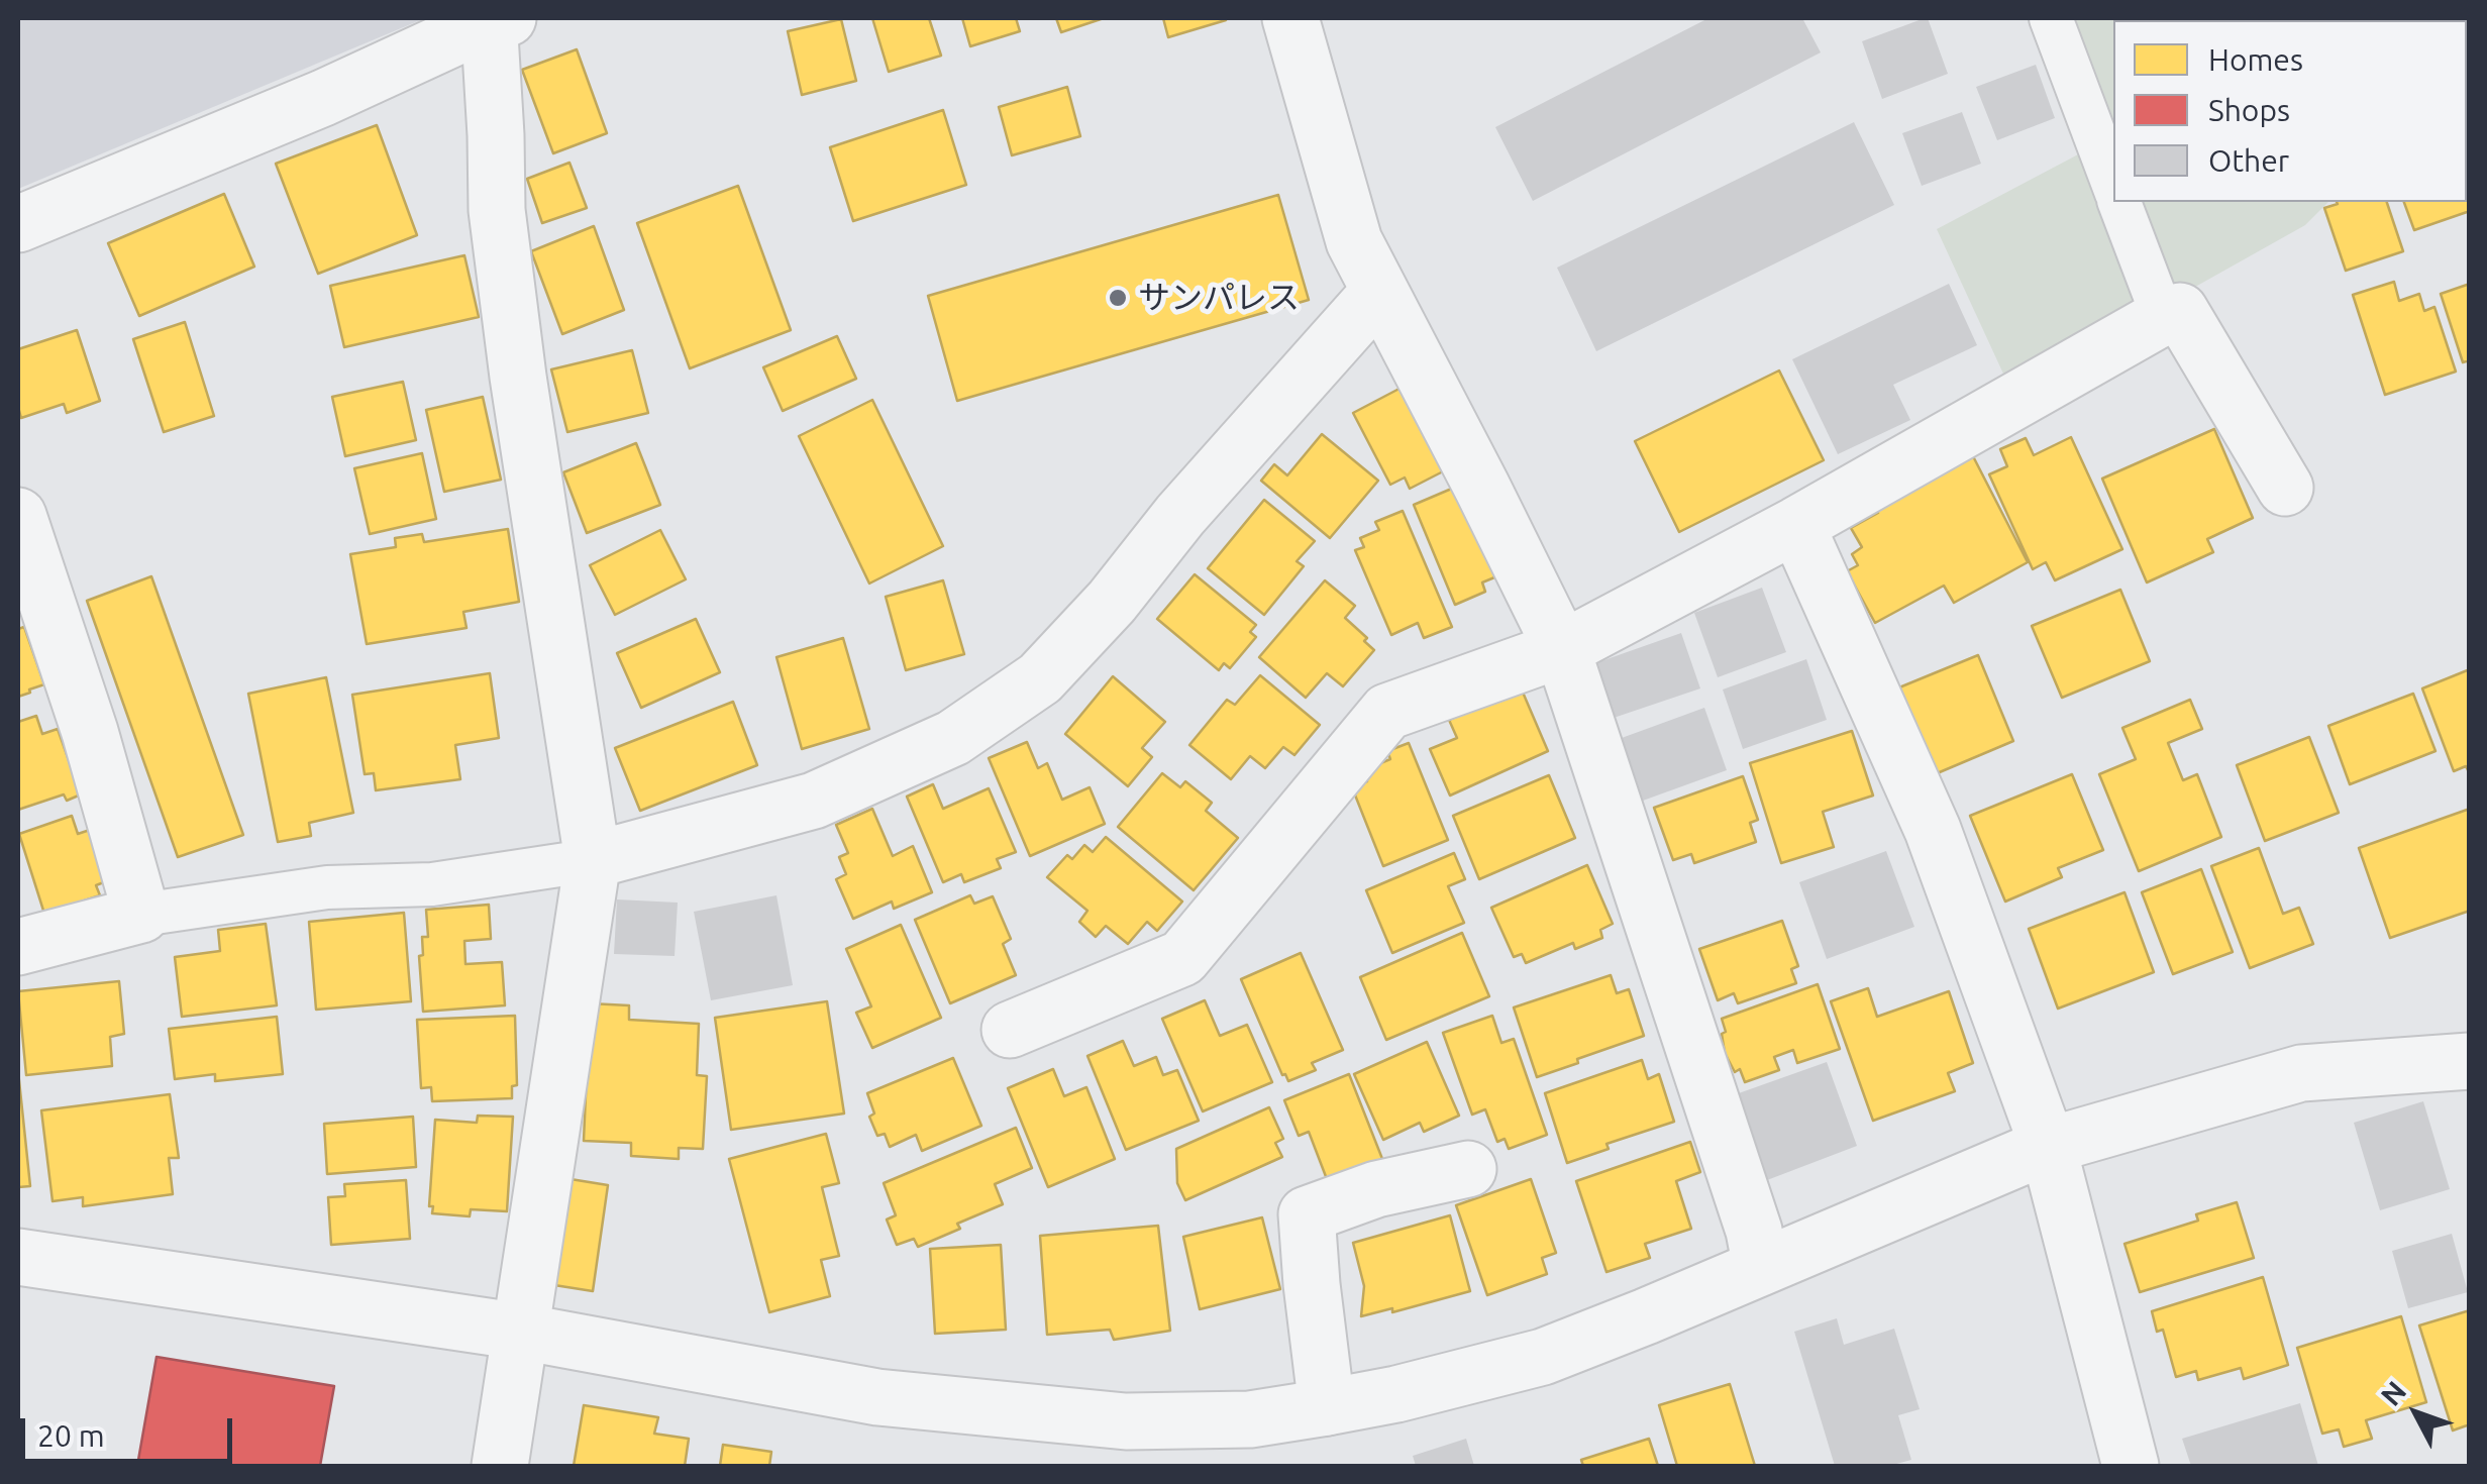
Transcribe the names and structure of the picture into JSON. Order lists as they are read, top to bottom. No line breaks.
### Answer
{"places":["サンパレス"],"legend":["Homes","Shops","Other"],"scale_bar":"20 m","north":"top left"}
